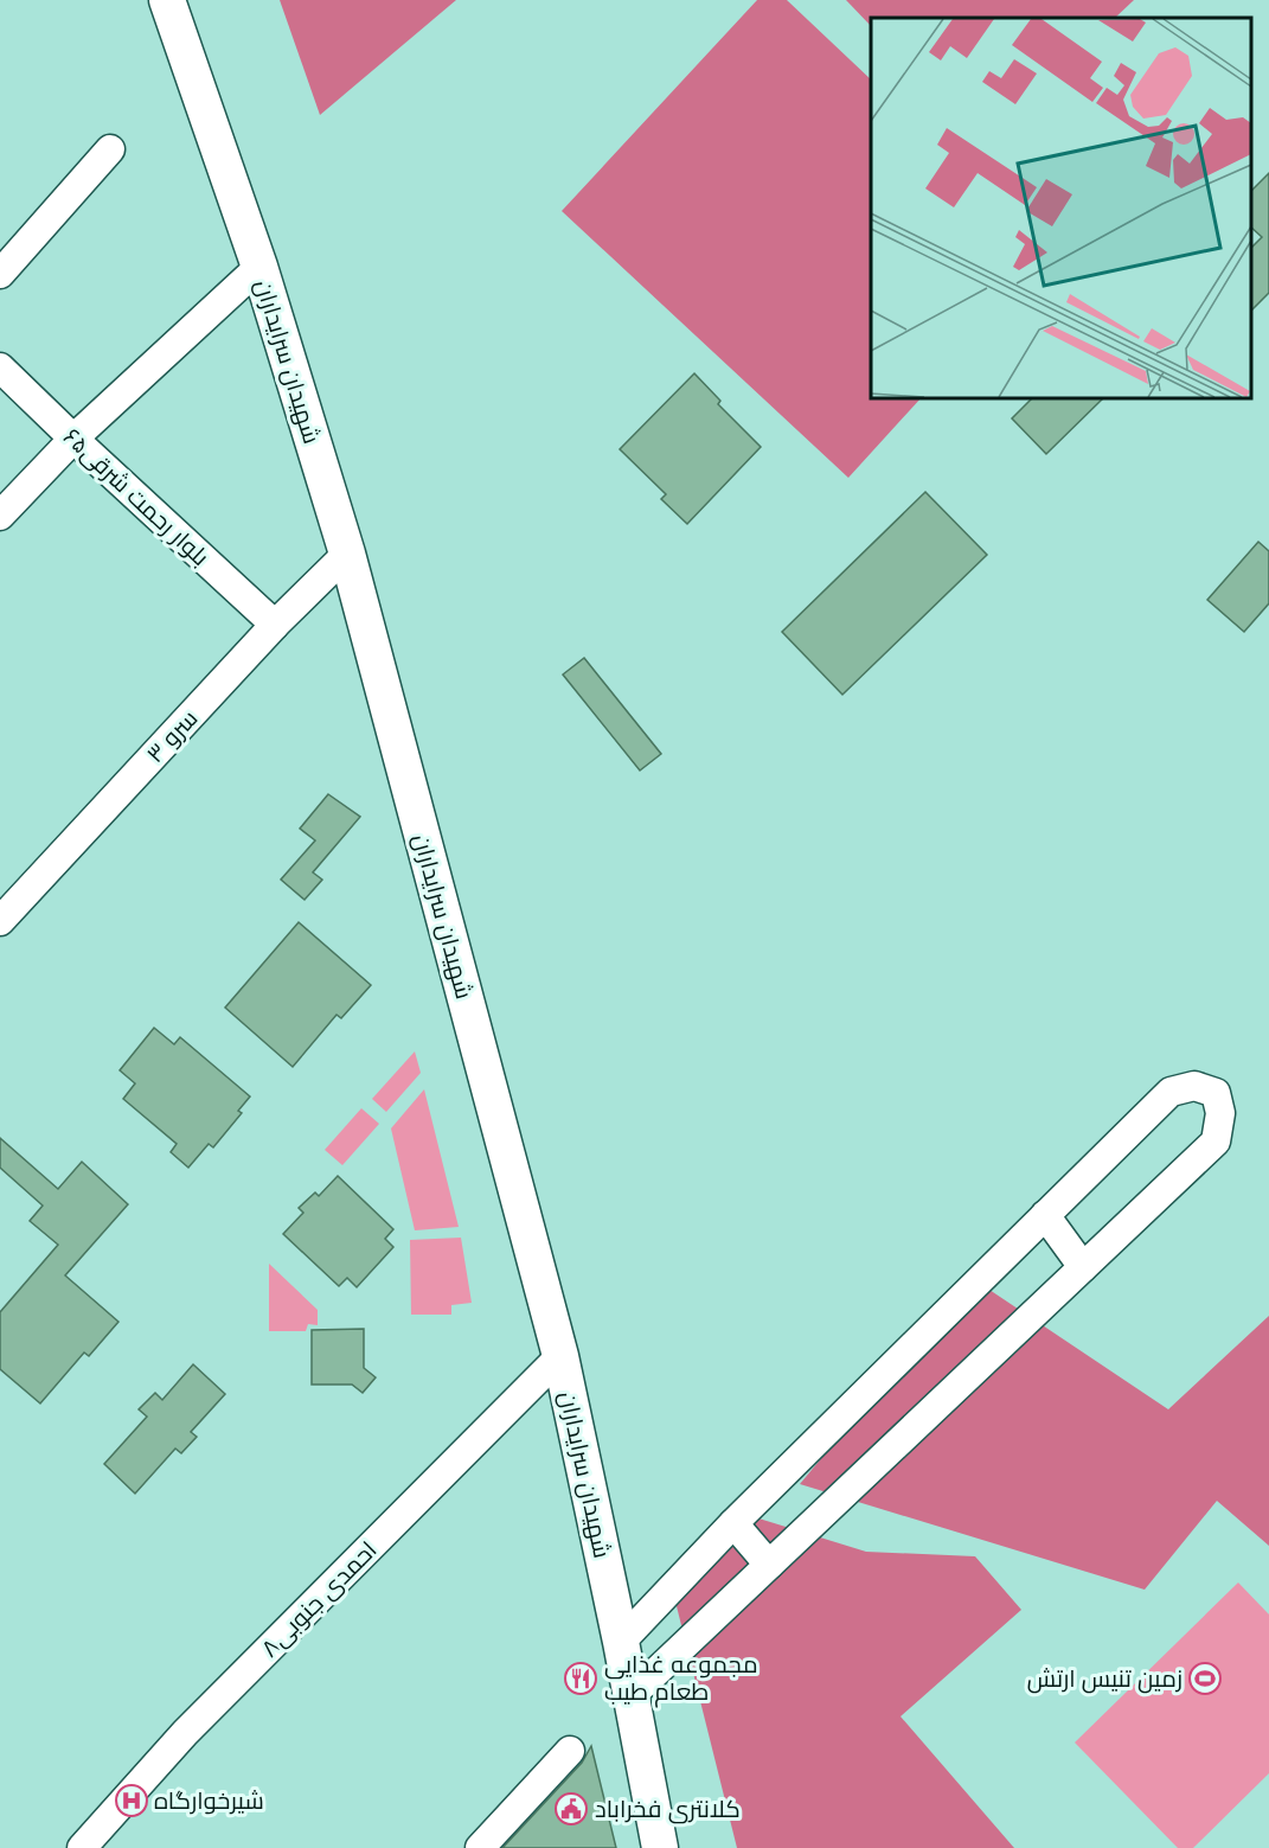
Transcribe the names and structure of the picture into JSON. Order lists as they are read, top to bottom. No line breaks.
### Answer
{"streets":{"street":["شهیدان سرایداران","بلوار رحمت شرقی۶۵","سرو ۳","احمدی جنوبی۸"]},"crossings":[["شهیدان سرایداران","سرو ۳"],["شهیدان سرایداران","احمدی جنوبی۸"],["بلوار رحمت شرقی۶۵","سرو ۳"]],"places":{"restaurant":["مجموعه غذایی طعام طیب"],"sports":["زمین تنیس ارتش"],"hospital":["شیرخوارگاه"],"public building":["کلانتری فخراباد"]}}
